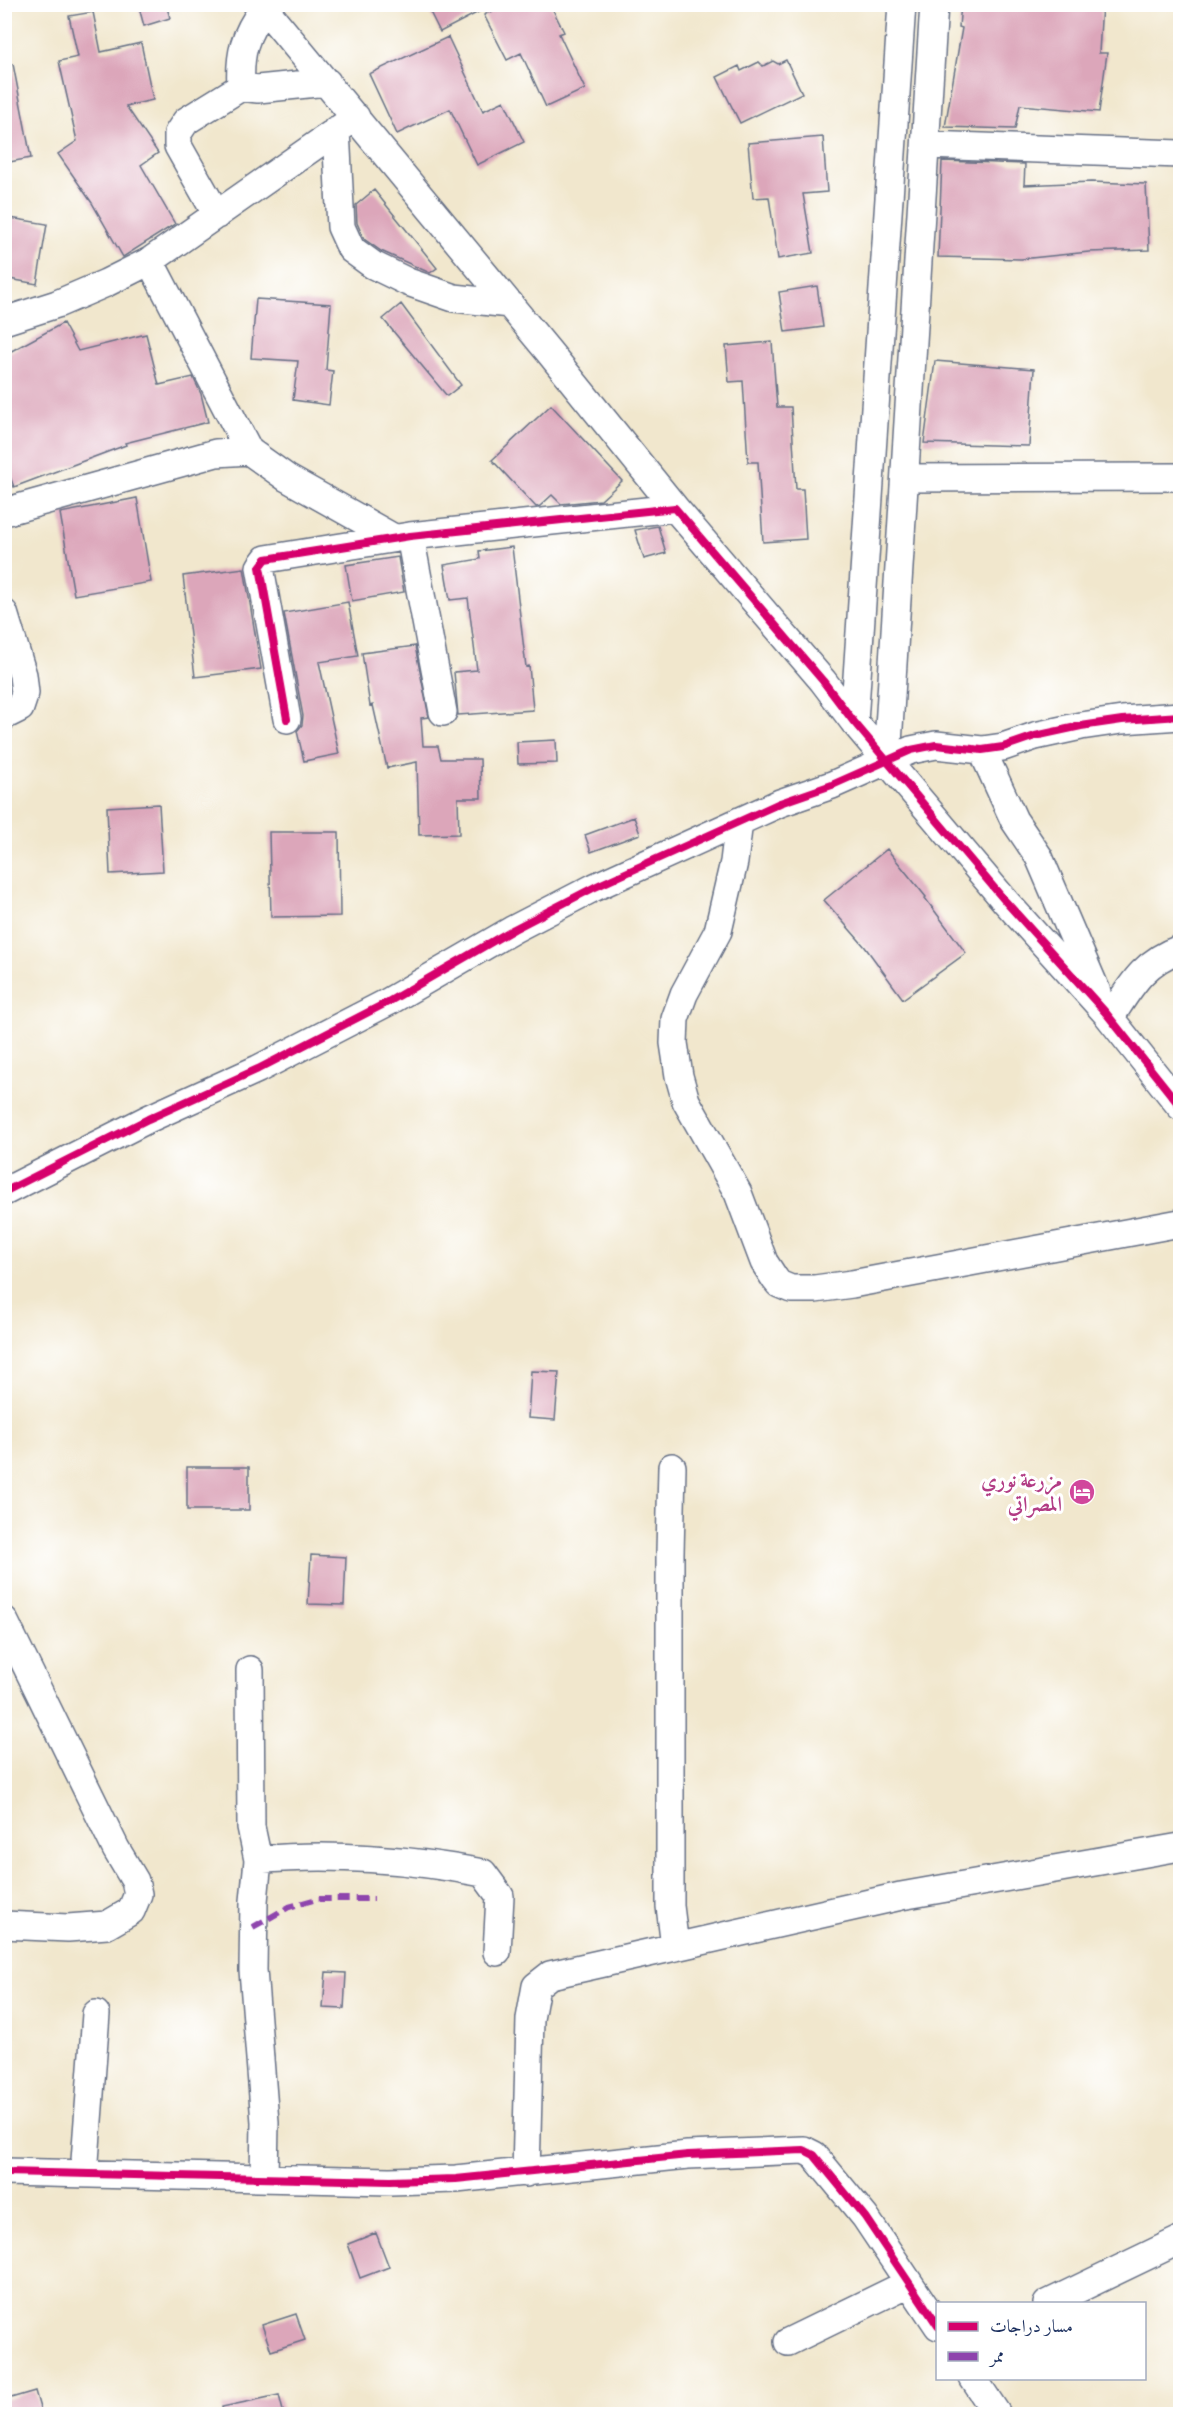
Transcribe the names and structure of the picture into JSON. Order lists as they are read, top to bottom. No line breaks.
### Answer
{"places":{"hotel":["مزرعة نوري المصراتي"]},"legend":["مسار دراجات","ممر"]}
